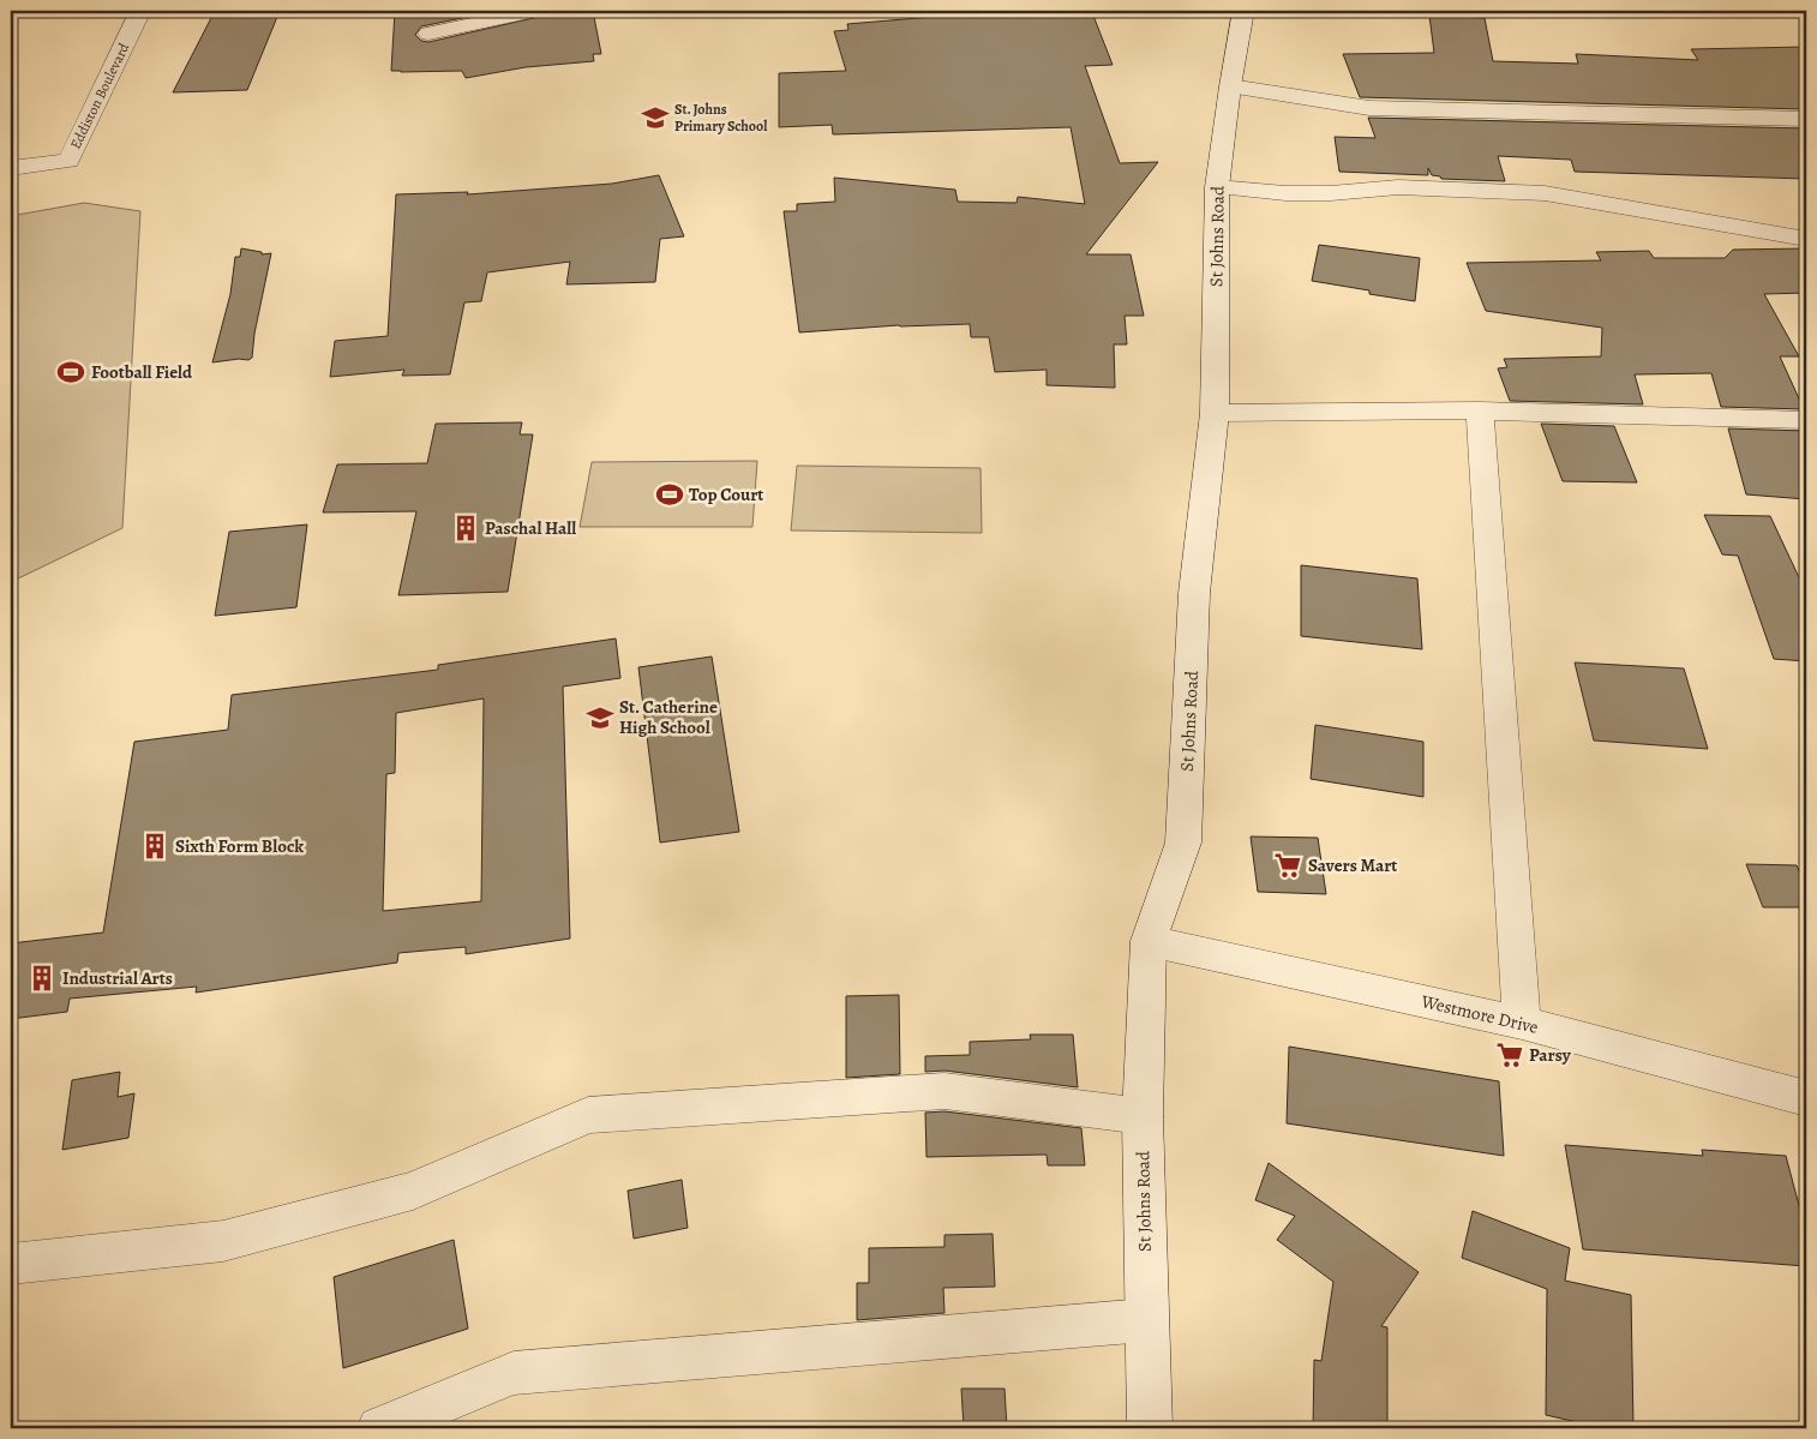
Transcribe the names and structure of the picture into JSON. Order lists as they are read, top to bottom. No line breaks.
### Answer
{"streets":{"street":["Eddiston Boulevard","St Johns Road","Westmore Drive"]},"crossings":[["St Johns Road","Westmore Drive"]],"places":{"school or university":["St. Johns Primary School","St. Catherine High School"],"sports":["Football Field","Top Court"],"building":["Paschal Hall","Sixth Form Block","Industrial Arts"],"supermarket":["Savers Mart","Parsy"]}}
